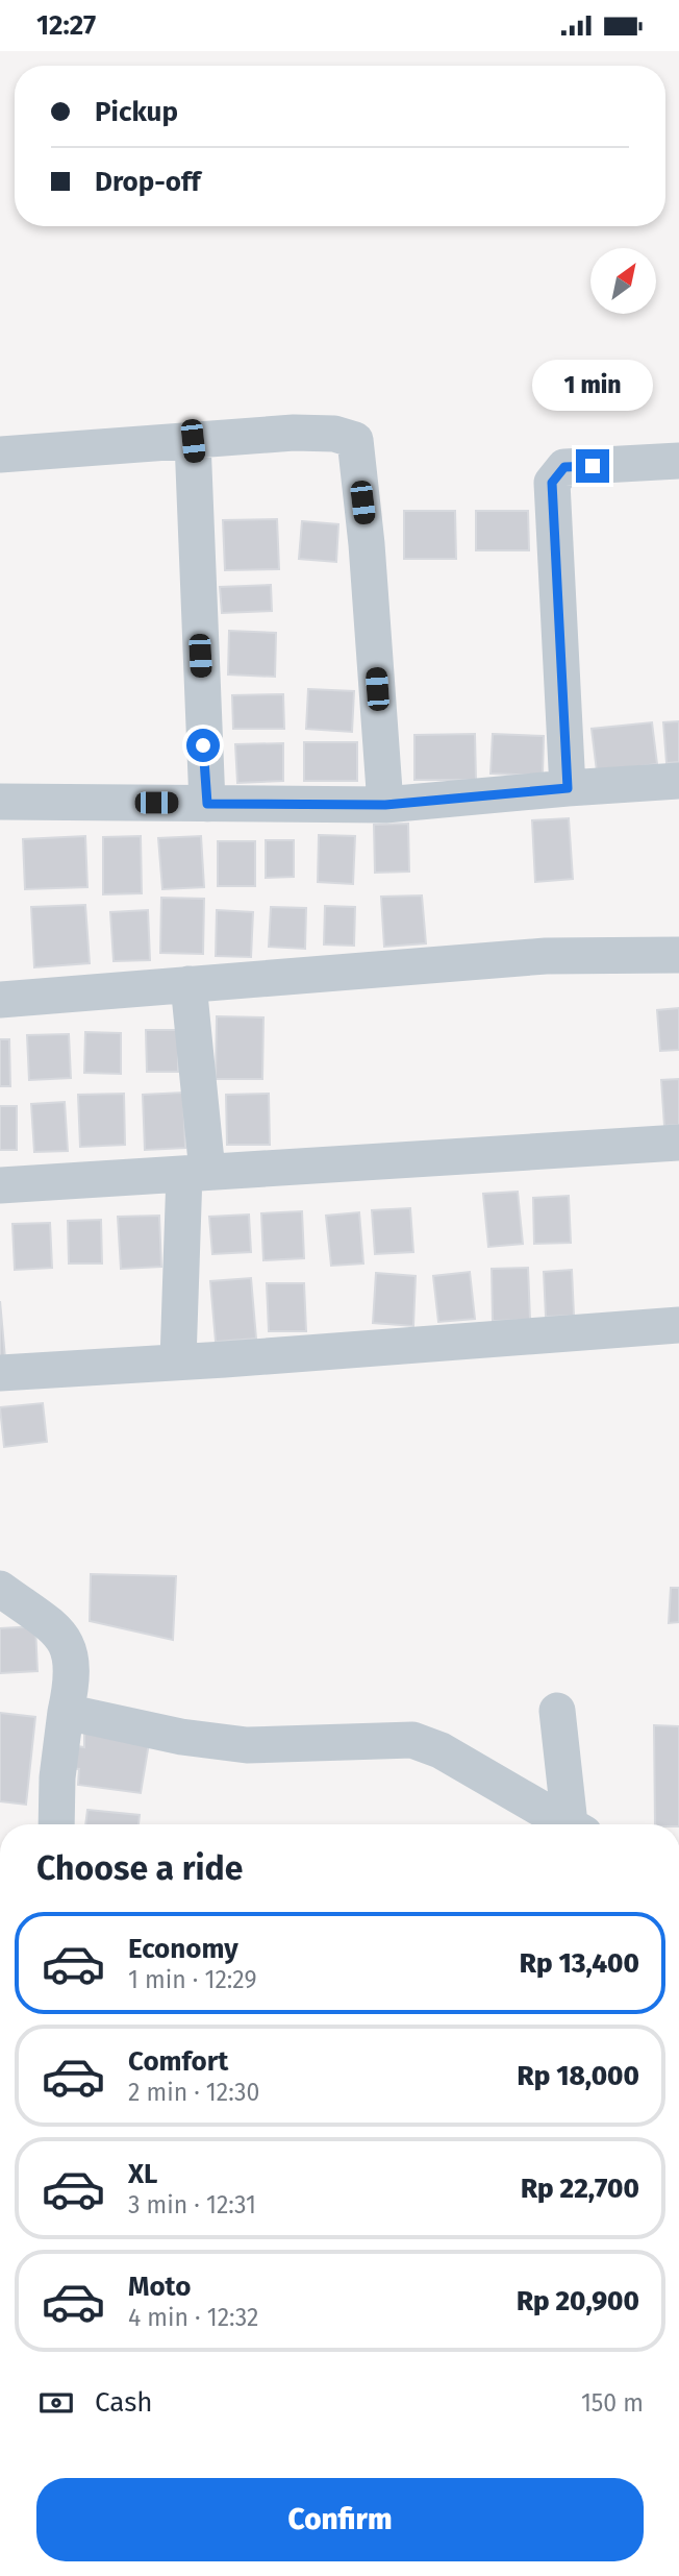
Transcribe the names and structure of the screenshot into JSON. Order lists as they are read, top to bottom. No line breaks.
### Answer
{"north":"top right","page":{"status":"12:27","banner":["Pickup","Drop-off"],"bubble":"1 min","heading":"Choose a ride","list":[{"name":"Economy","note":"1 min · 12:29","value":"Rp 13,400"},{"name":"Comfort","note":"2 min · 12:30","value":"Rp 18,000"},{"name":"XL","note":"3 min · 12:31","value":"Rp 22,700"},{"name":"Moto","note":"4 min · 12:32","value":"Rp 20,900"}],"pay":["Cash","150 m"],"buttons":"Confirm"}}
